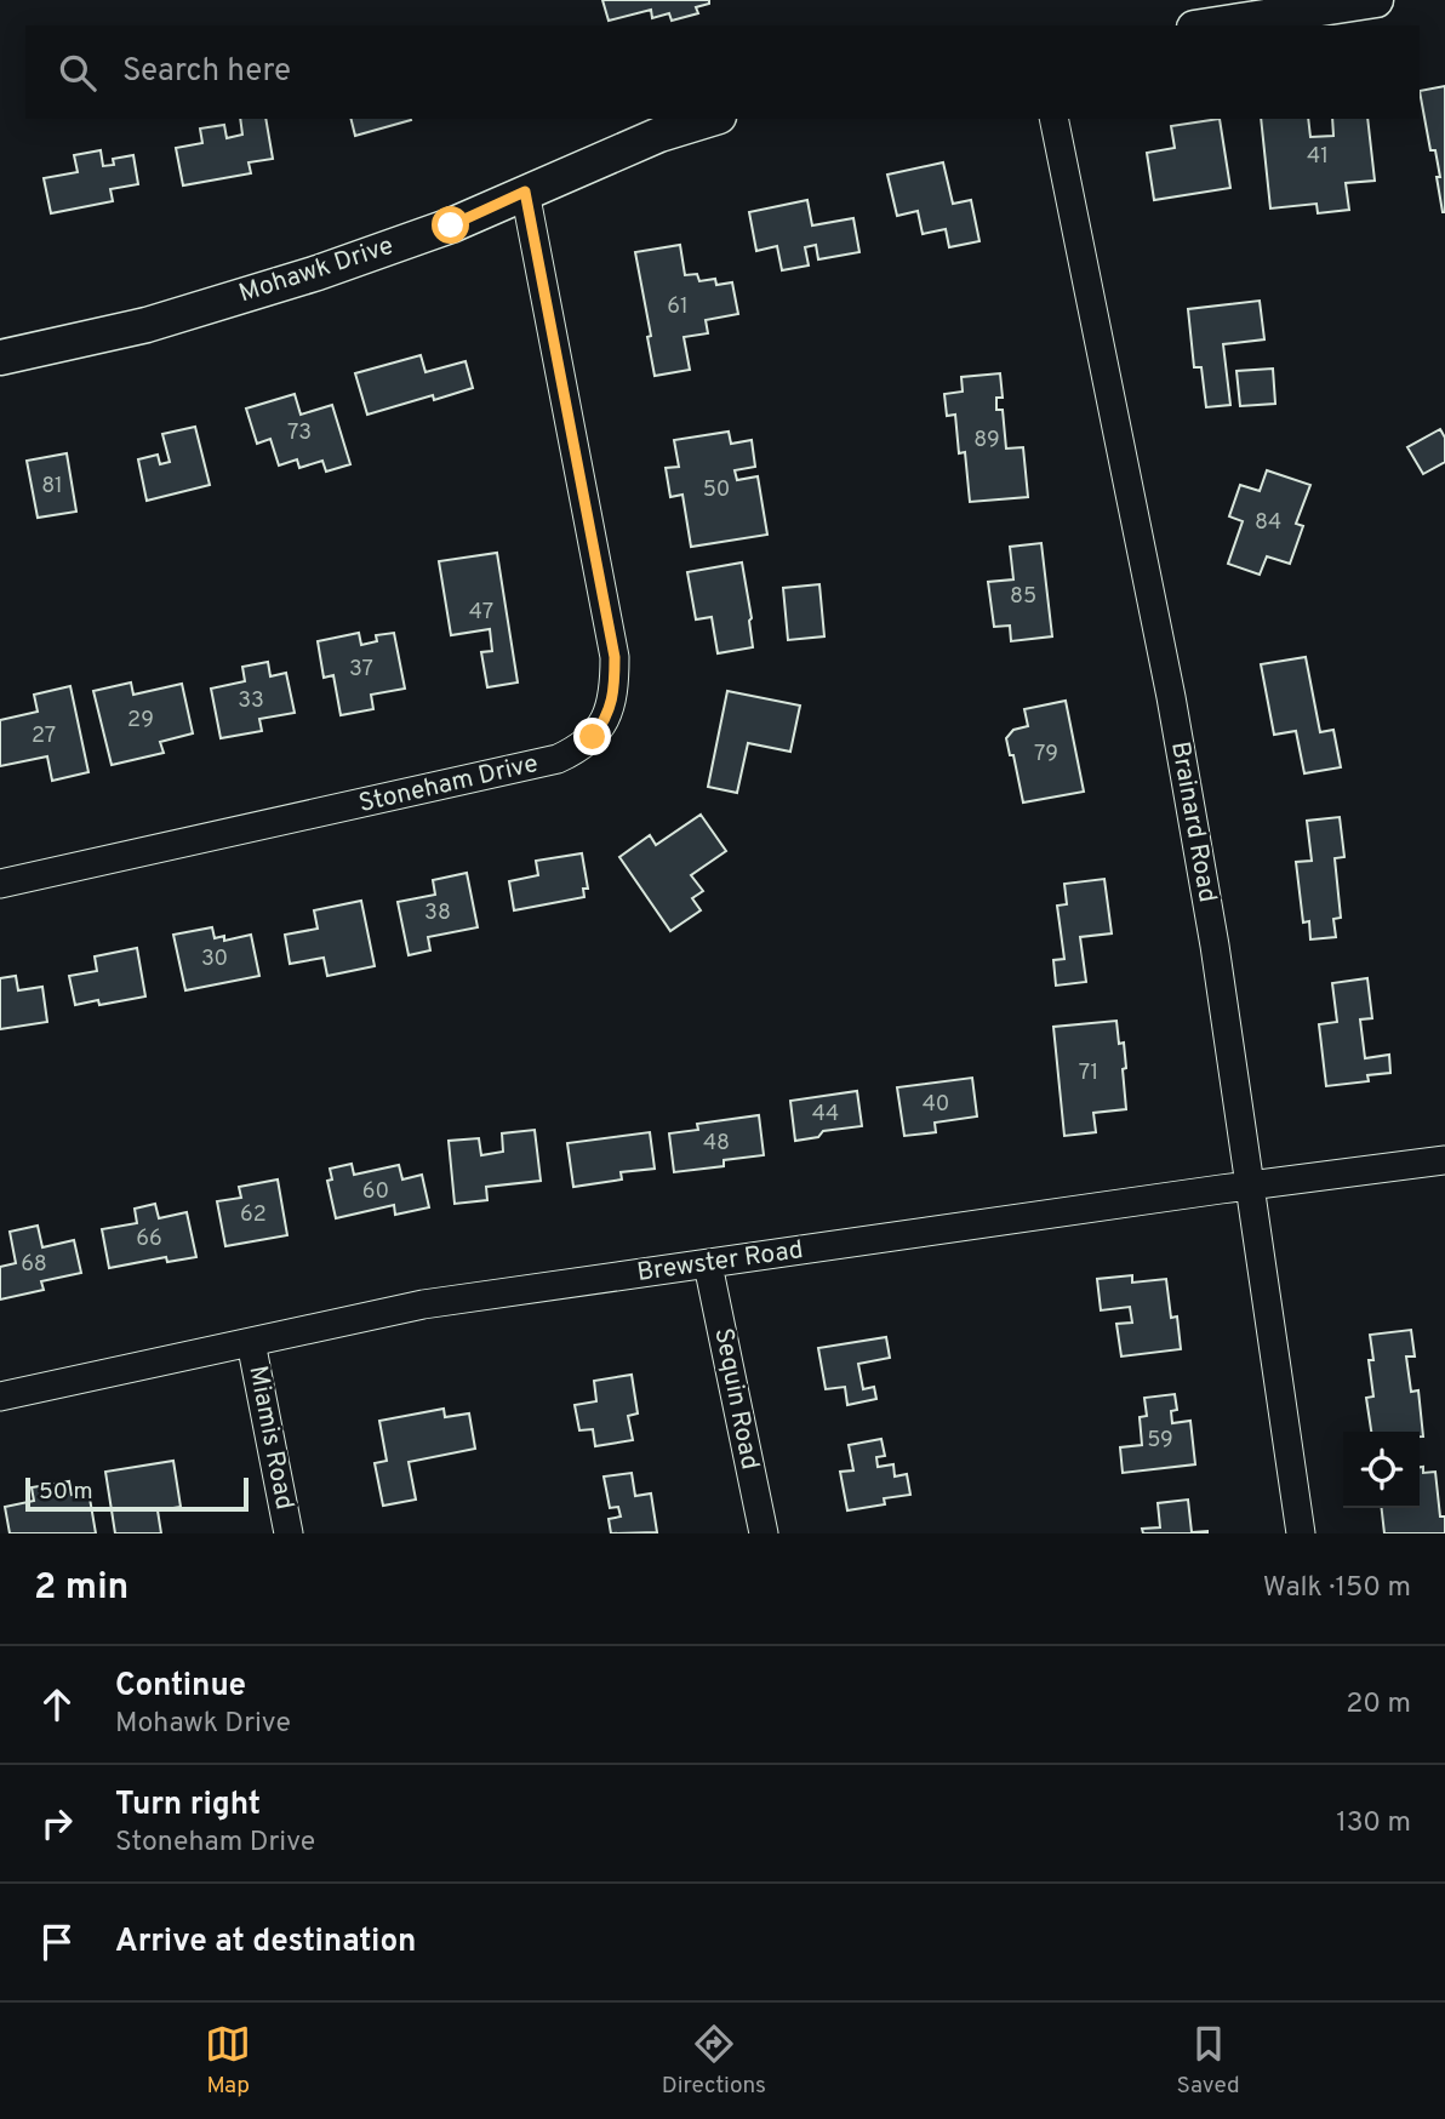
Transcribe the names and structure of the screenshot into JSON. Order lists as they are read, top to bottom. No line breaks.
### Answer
{"streets":{"street":["Mohawk Drive","Stoneham Drive","Brainard Road","Brewster Road","Sequin Road","Miamis Road"]},"crossings":[["Mohawk Drive","Stoneham Drive"],["Brainard Road","Brewster Road"],["Brewster Road","Sequin Road"],["Brewster Road","Miamis Road"]],"house_numbers":["41","61","73","89","81","50","84","85","47","37","33","29","27","79","38","30","71","40","44","48","60","62","66","68","59"],"scale_bar":"50 m","page":{"search":"Search here","scale":"50 m","heading":["2 min","Walk · 150 m"],"list":[["Continue","Mohawk Drive","20 m"],["Turn right","Stoneham Drive","130 m"],"Arrive at destination"],"nav":["Map","Directions","Saved"]}}
